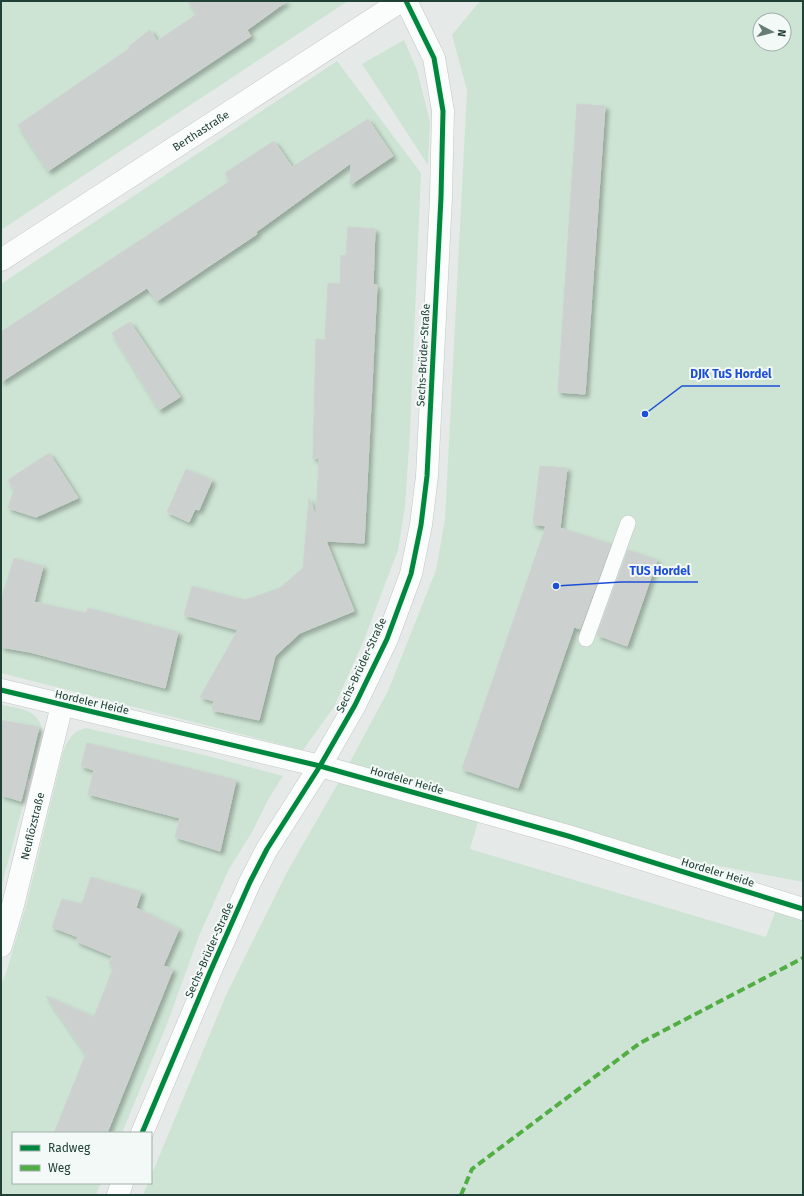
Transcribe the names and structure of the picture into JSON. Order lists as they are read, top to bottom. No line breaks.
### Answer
{"streets":{"street":["Berthastraße","Sechs-Brüder-Straße","Hordeler Heide","Neuflözstraße"]},"crossings":[["Sechs-Brüder-Straße","Hordeler Heide"],["Hordeler Heide","Neuflözstraße"]],"places":["DJK TuS Hordel","TUS Hordel"],"legend":["Radweg","Weg"],"north":"right"}
